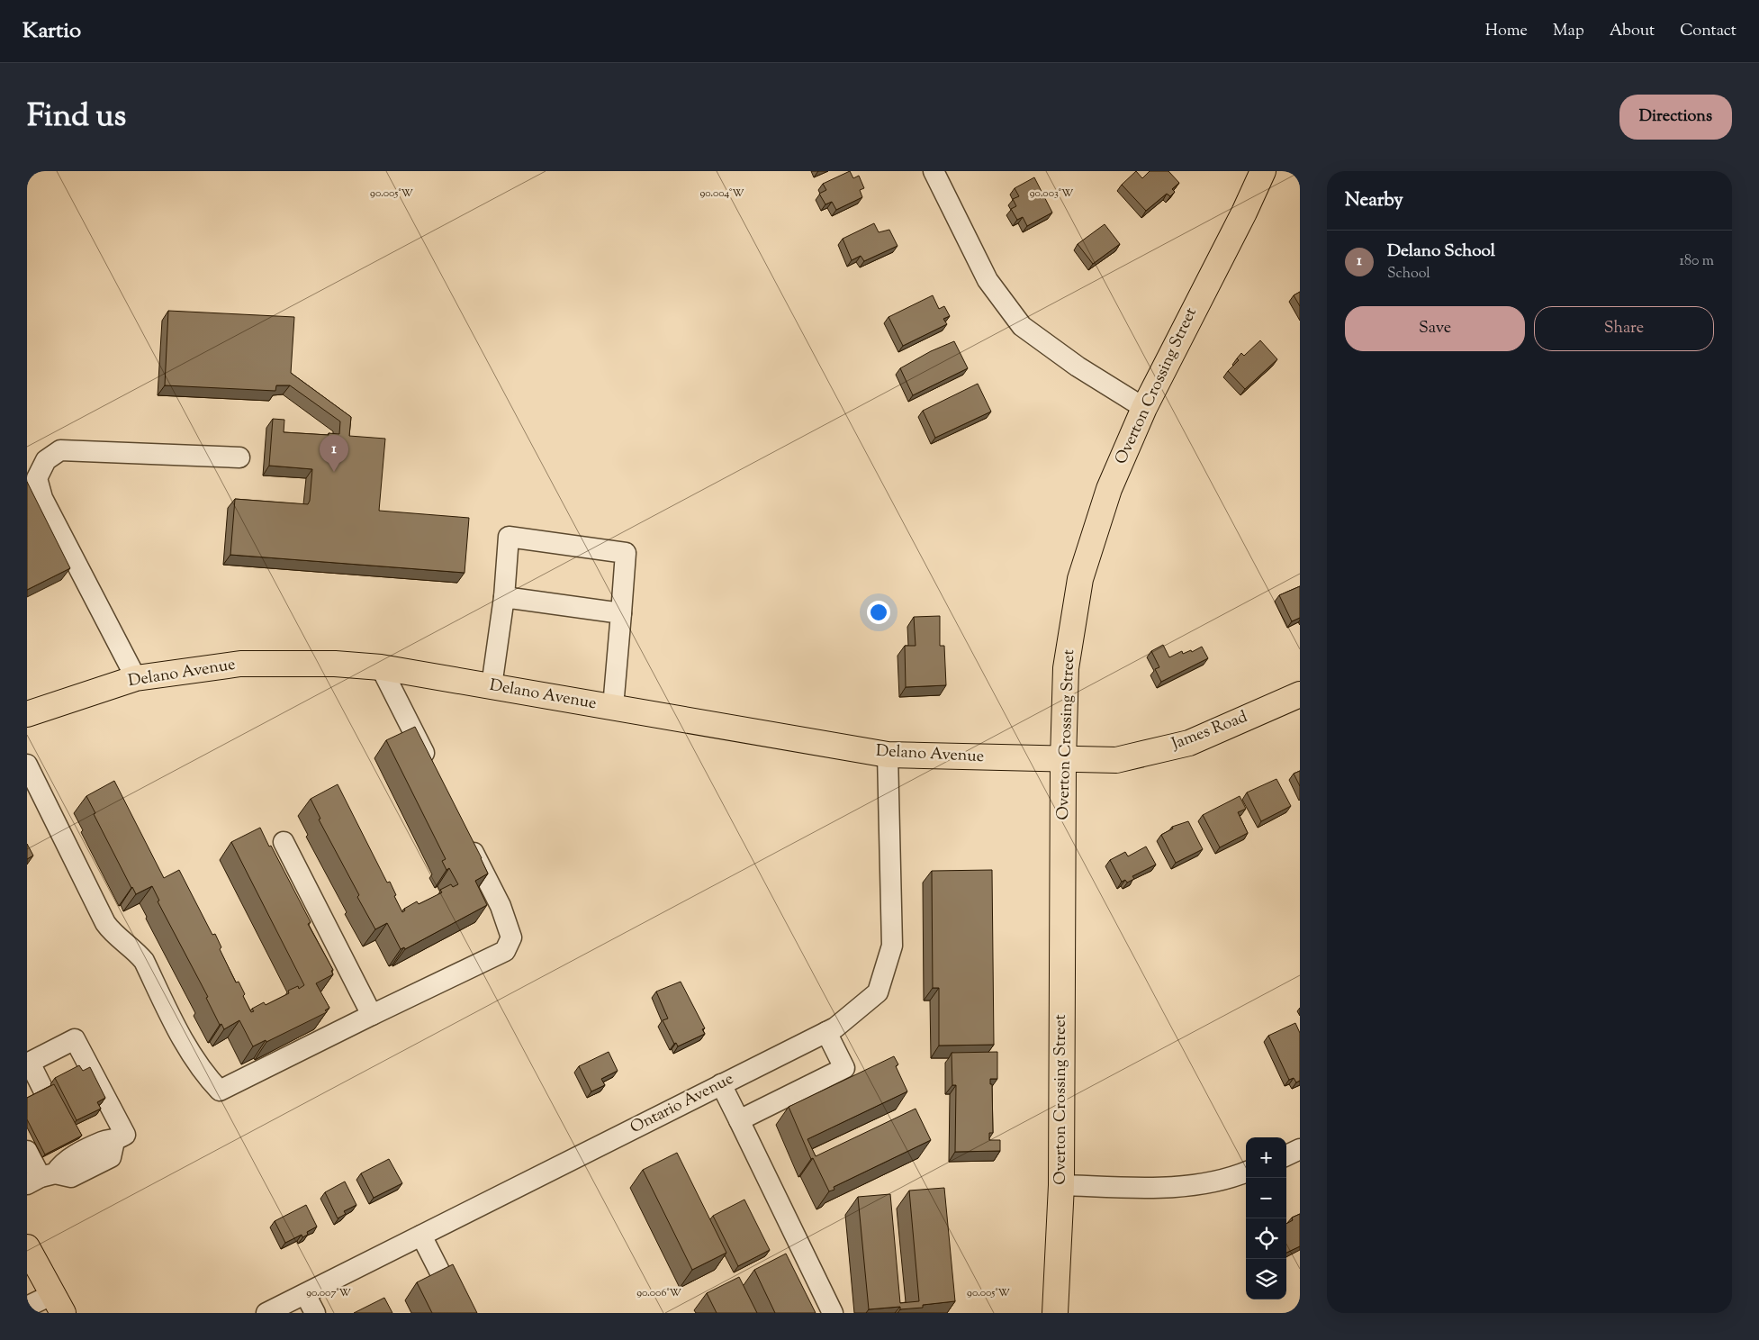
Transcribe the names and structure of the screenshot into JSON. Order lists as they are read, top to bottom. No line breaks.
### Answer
{"streets":{"main road":["Overton Crossing Street","Delano Avenue","James Road"],"street":["Ontario Avenue"]},"crossings":[["Overton Crossing Street","Delano Avenue"],["Overton Crossing Street","James Road"],["Delano Avenue","James Road"],["Delano Avenue","Ontario Avenue"]],"page":{"header":"Kartio","nav":["Home","Map","About","Contact"],"title":"Find us","buttons":["Directions",["Save","Share"]],"heading":"Nearby","list":[{"mark":"1","name":"Delano School","note":"School","value":"180 m"}],"pins":"1","map_buttons":["+","−"]},"coordinates":["90.005°W","90.004°W","90.003°W","90.007°W","90.006°W"]}
